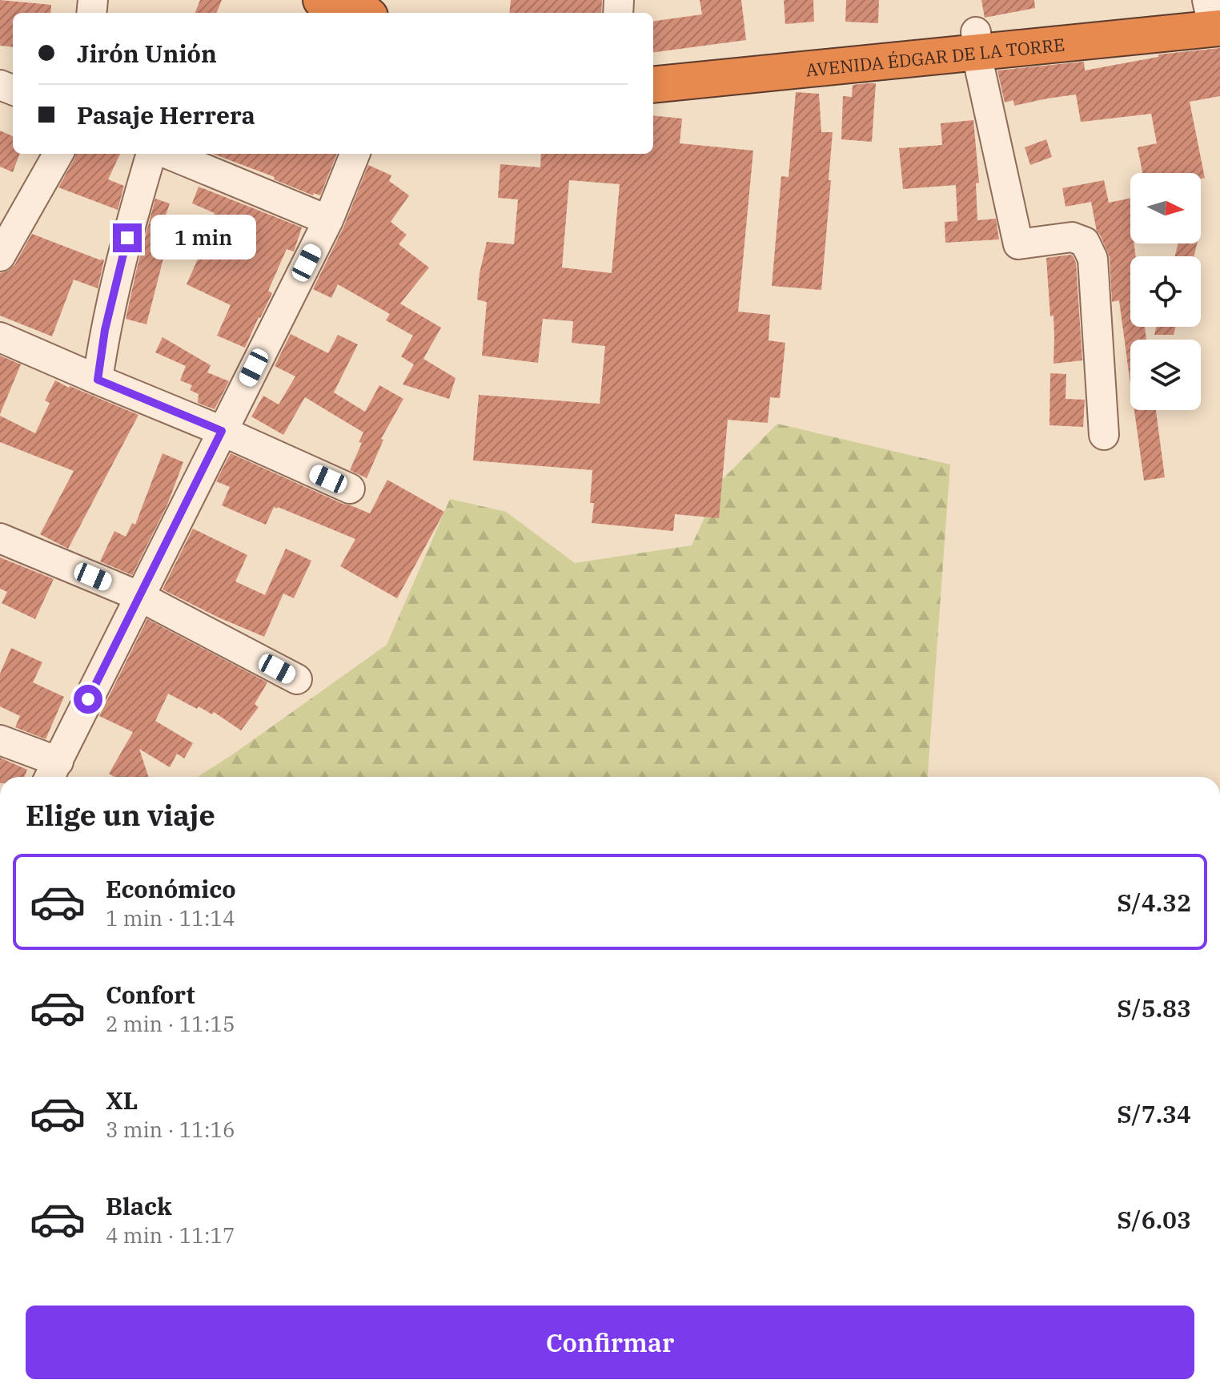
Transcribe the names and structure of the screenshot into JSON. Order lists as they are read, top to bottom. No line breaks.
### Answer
{"streets":{"highway":["AVENIDA ÉDGAR DE LA TORRE"]},"north":"right","page":{"banner":["Jirón Unión","Pasaje Herrera"],"bubble":"1 min","heading":"Elige un viaje","list":[{"name":"Económico","note":"1 min · 11:14","value":"S/4.32"},{"name":"Confort","note":"2 min · 11:15","value":"S/5.83"},{"name":"XL","note":"3 min · 11:16","value":"S/7.34"},{"name":"Black","note":"4 min · 11:17","value":"S/6.03"}],"buttons":"Confirmar"}}
